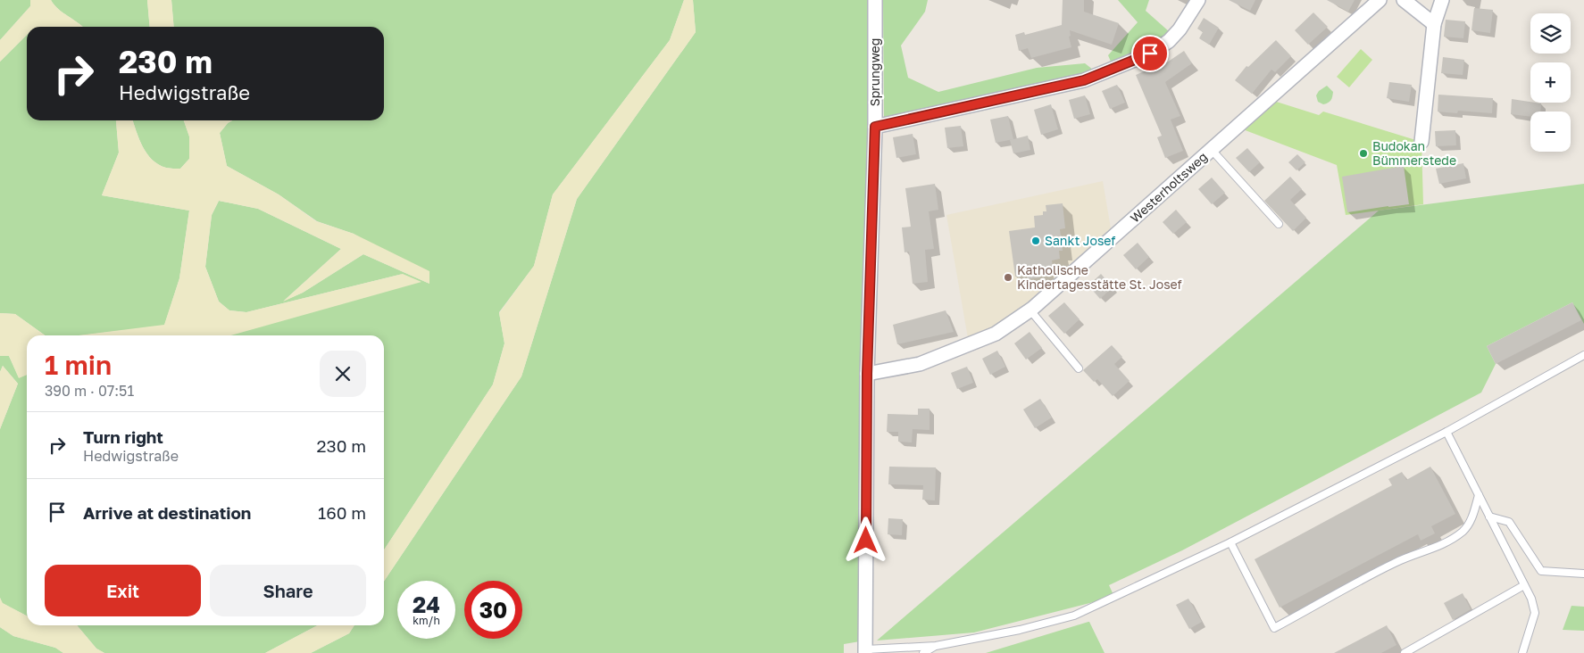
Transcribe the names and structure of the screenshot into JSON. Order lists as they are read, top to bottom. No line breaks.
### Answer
{"streets":{"street":["Sprungweg","Westerholtsweg"]},"crossings":[["Sprungweg","Westerholtsweg"]],"places":["Budokan Bümmerstede","Sankt Josef","Katholische Kindertagesstätte St. Josef"],"page":{"map_buttons":["+","−"],"turn":["230 m","Hedwigstraße"],"heading":["1 min","390 m · 07:51"],"list":[{"name":"Turn right","note":"Hedwigstraße","value":"230 m"},{"name":"Arrive at destination","value":"160 m"}],"buttons":["Exit","Share"],"speed":"24 km/h","limit":"30"}}
